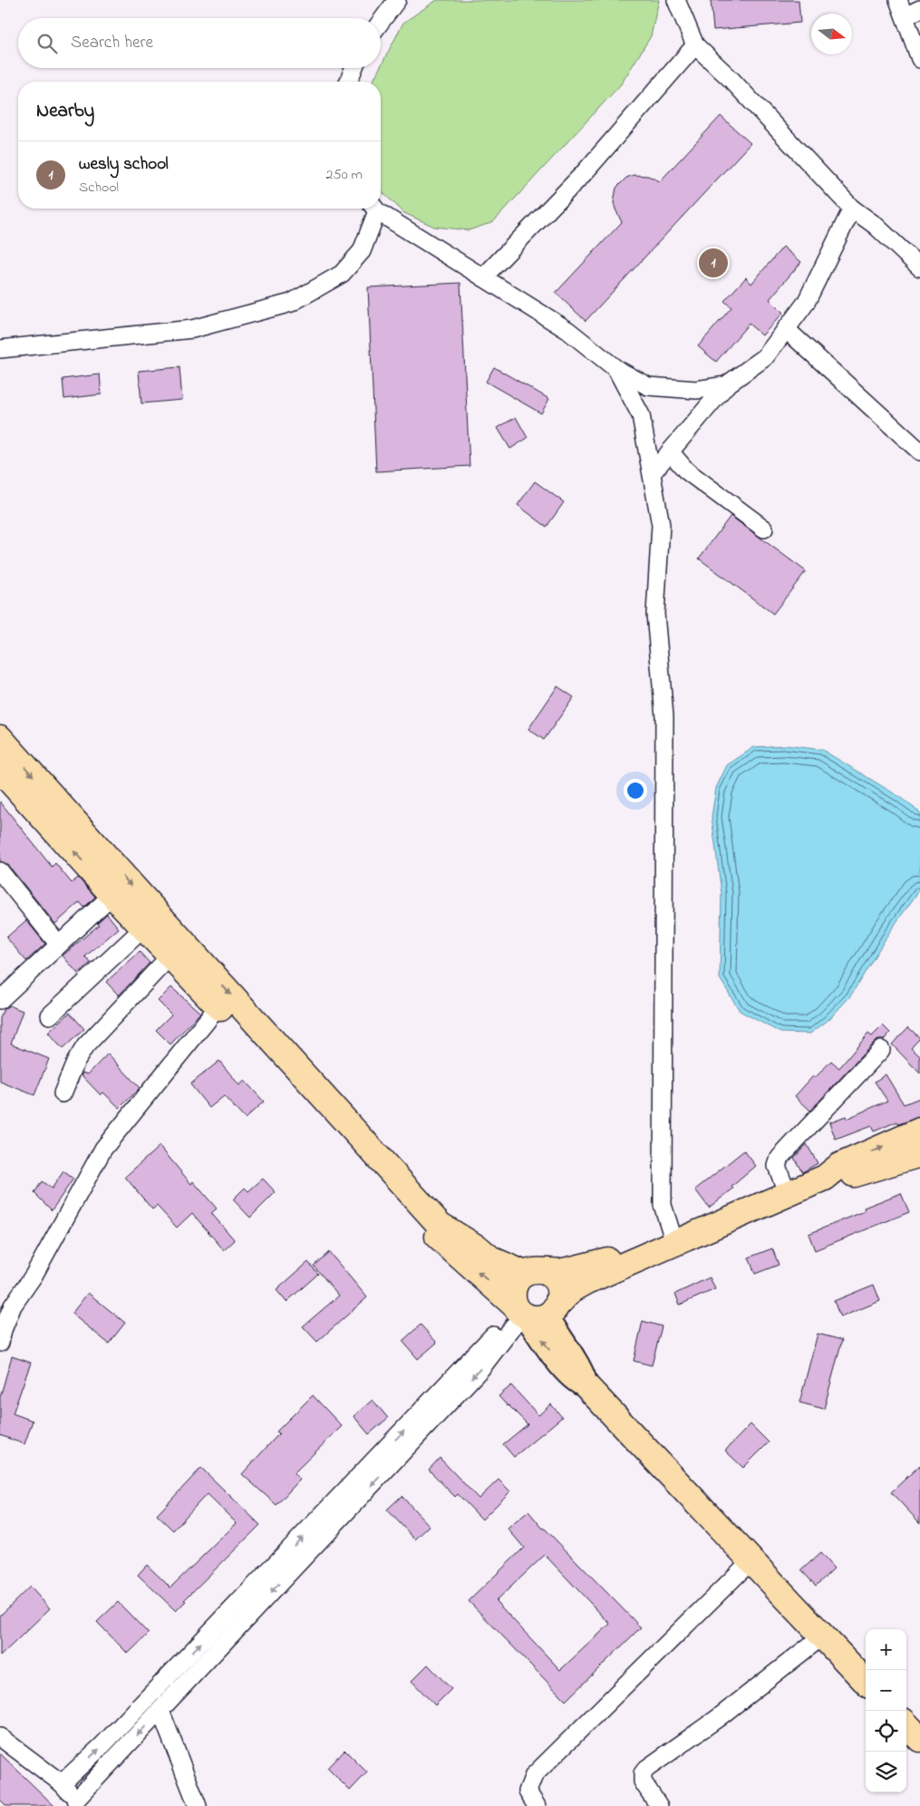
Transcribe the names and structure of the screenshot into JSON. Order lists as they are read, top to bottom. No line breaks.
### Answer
{"north":"right","page":{"search":"Search here","heading":"Nearby","list":[{"mark":"1","name":"wesly school","note":"School","value":"250 m"}],"pins":"1","map_buttons":["+","−"]}}
